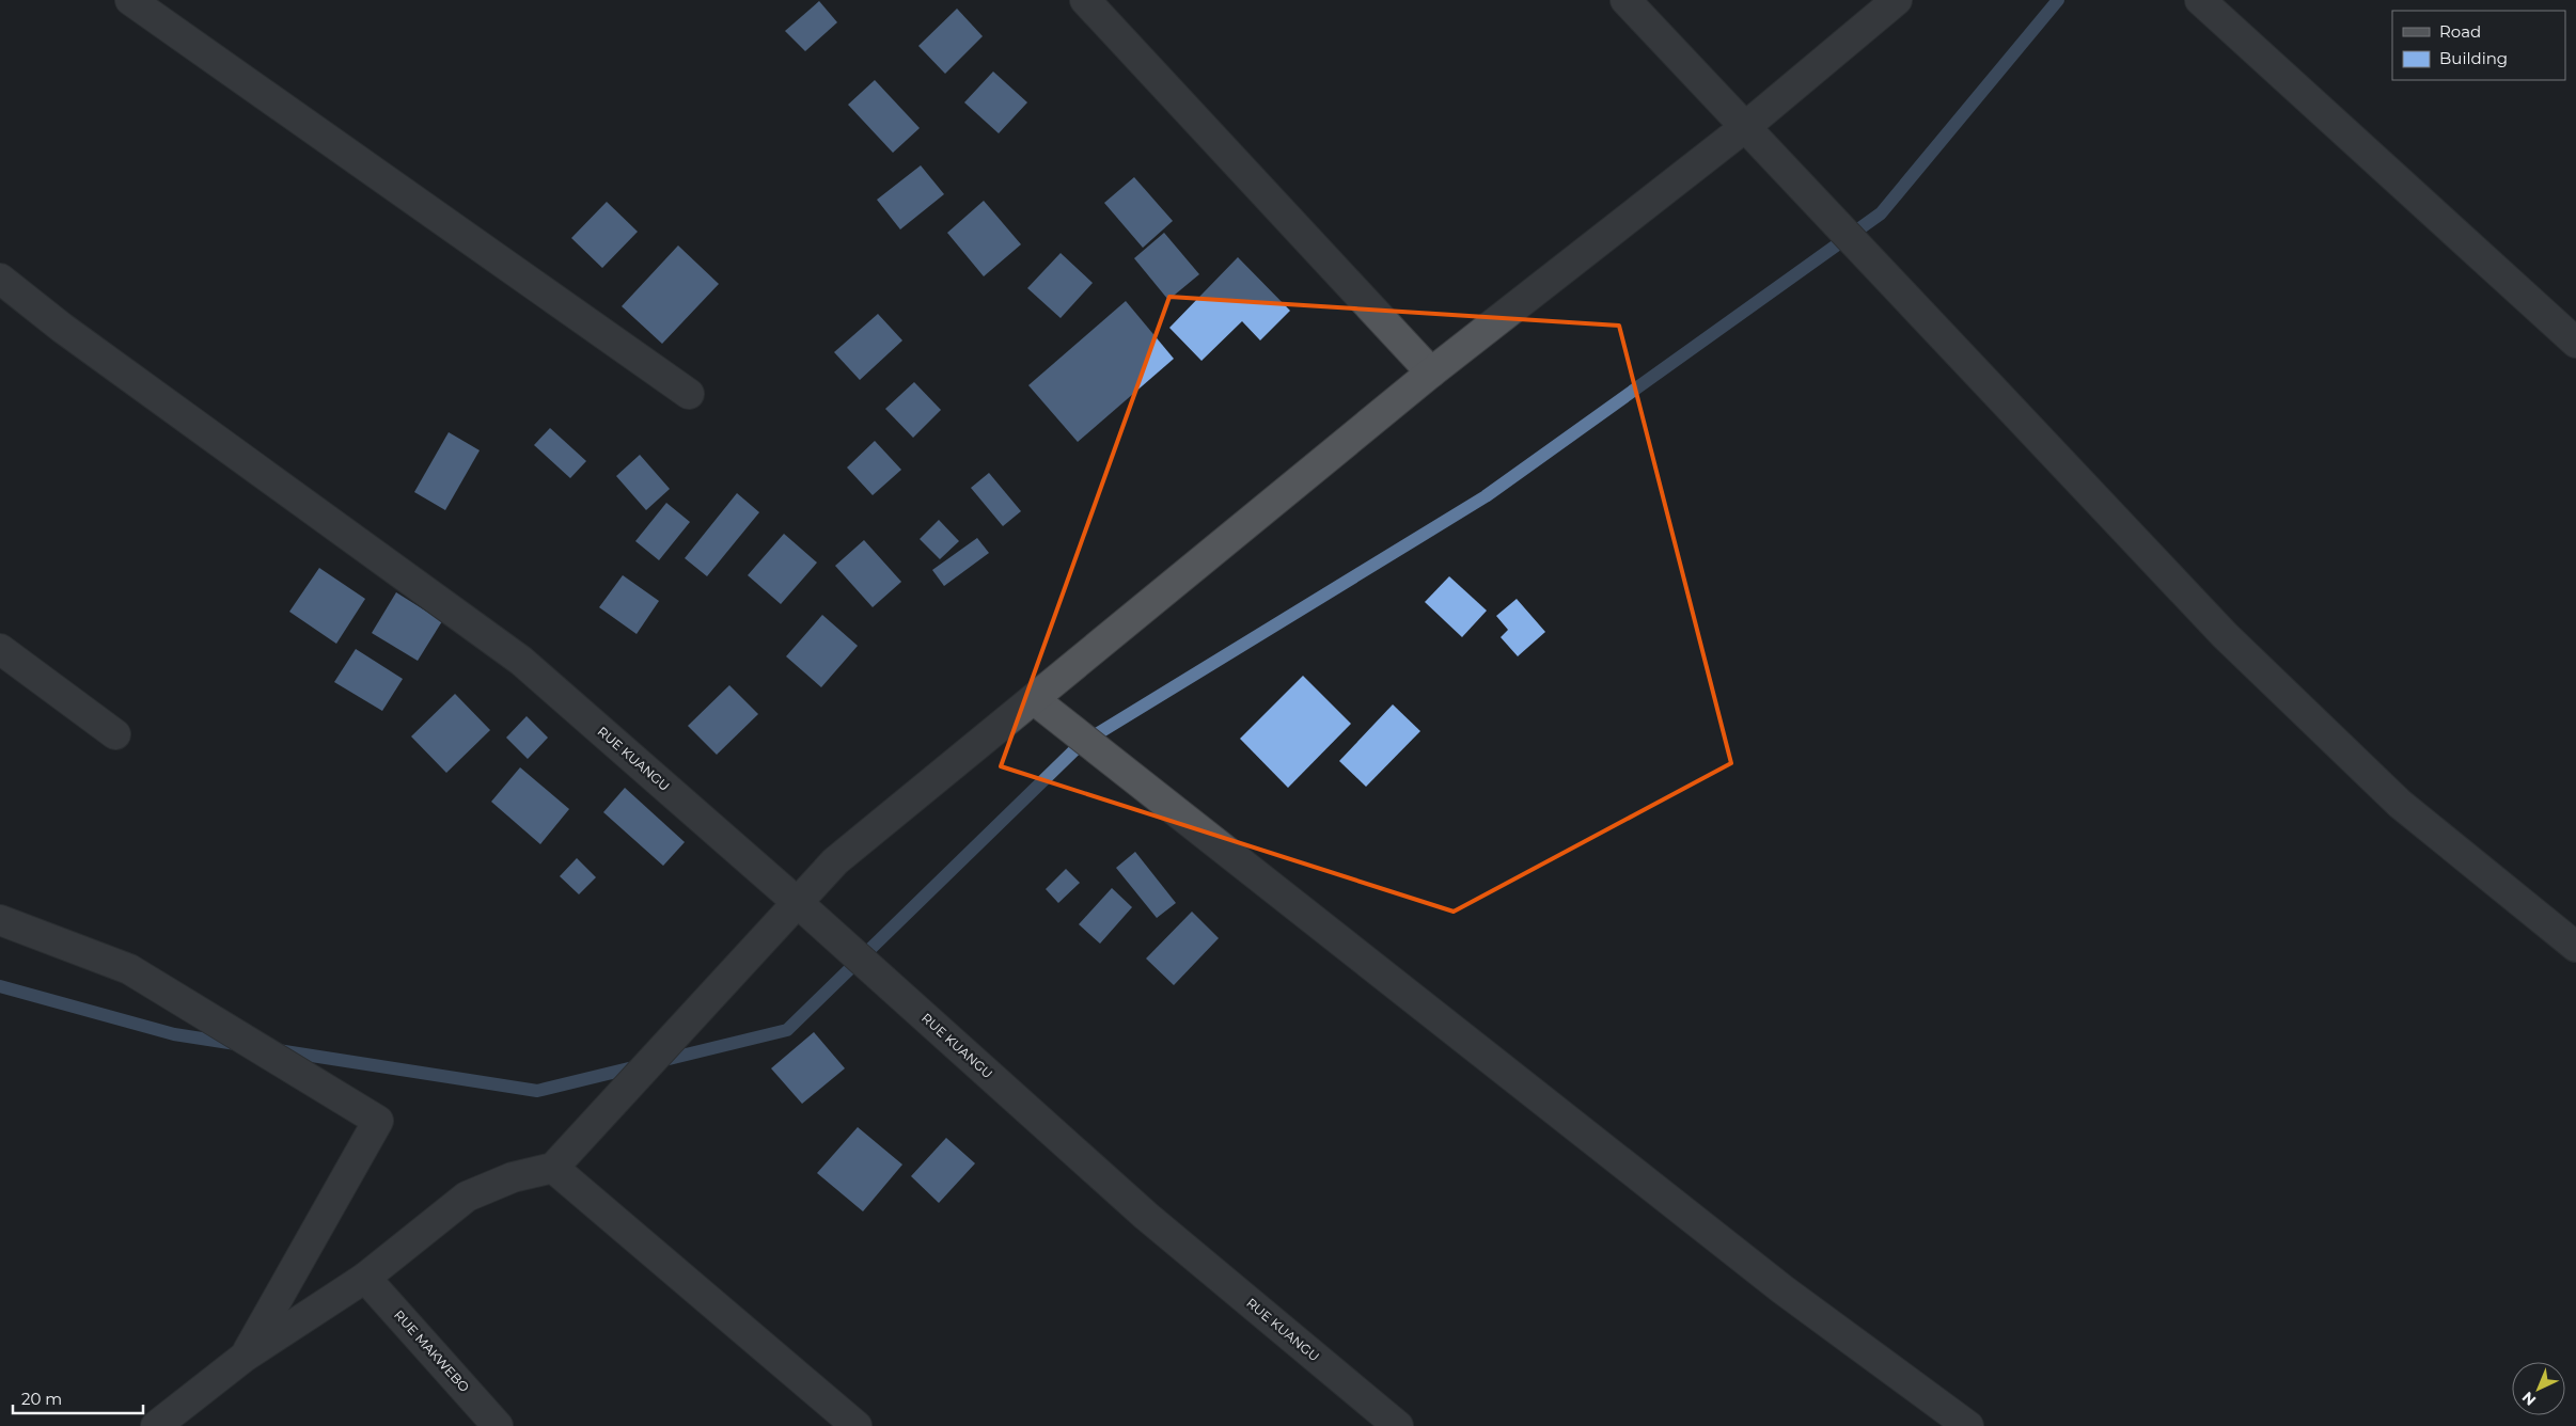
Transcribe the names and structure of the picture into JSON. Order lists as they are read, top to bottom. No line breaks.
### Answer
{"streets":{"street":["RUE KUANGU","RUE MAKWEBO"]},"legend":["Road","Building"],"scale_bar":"20 m","north":"bottom left"}
